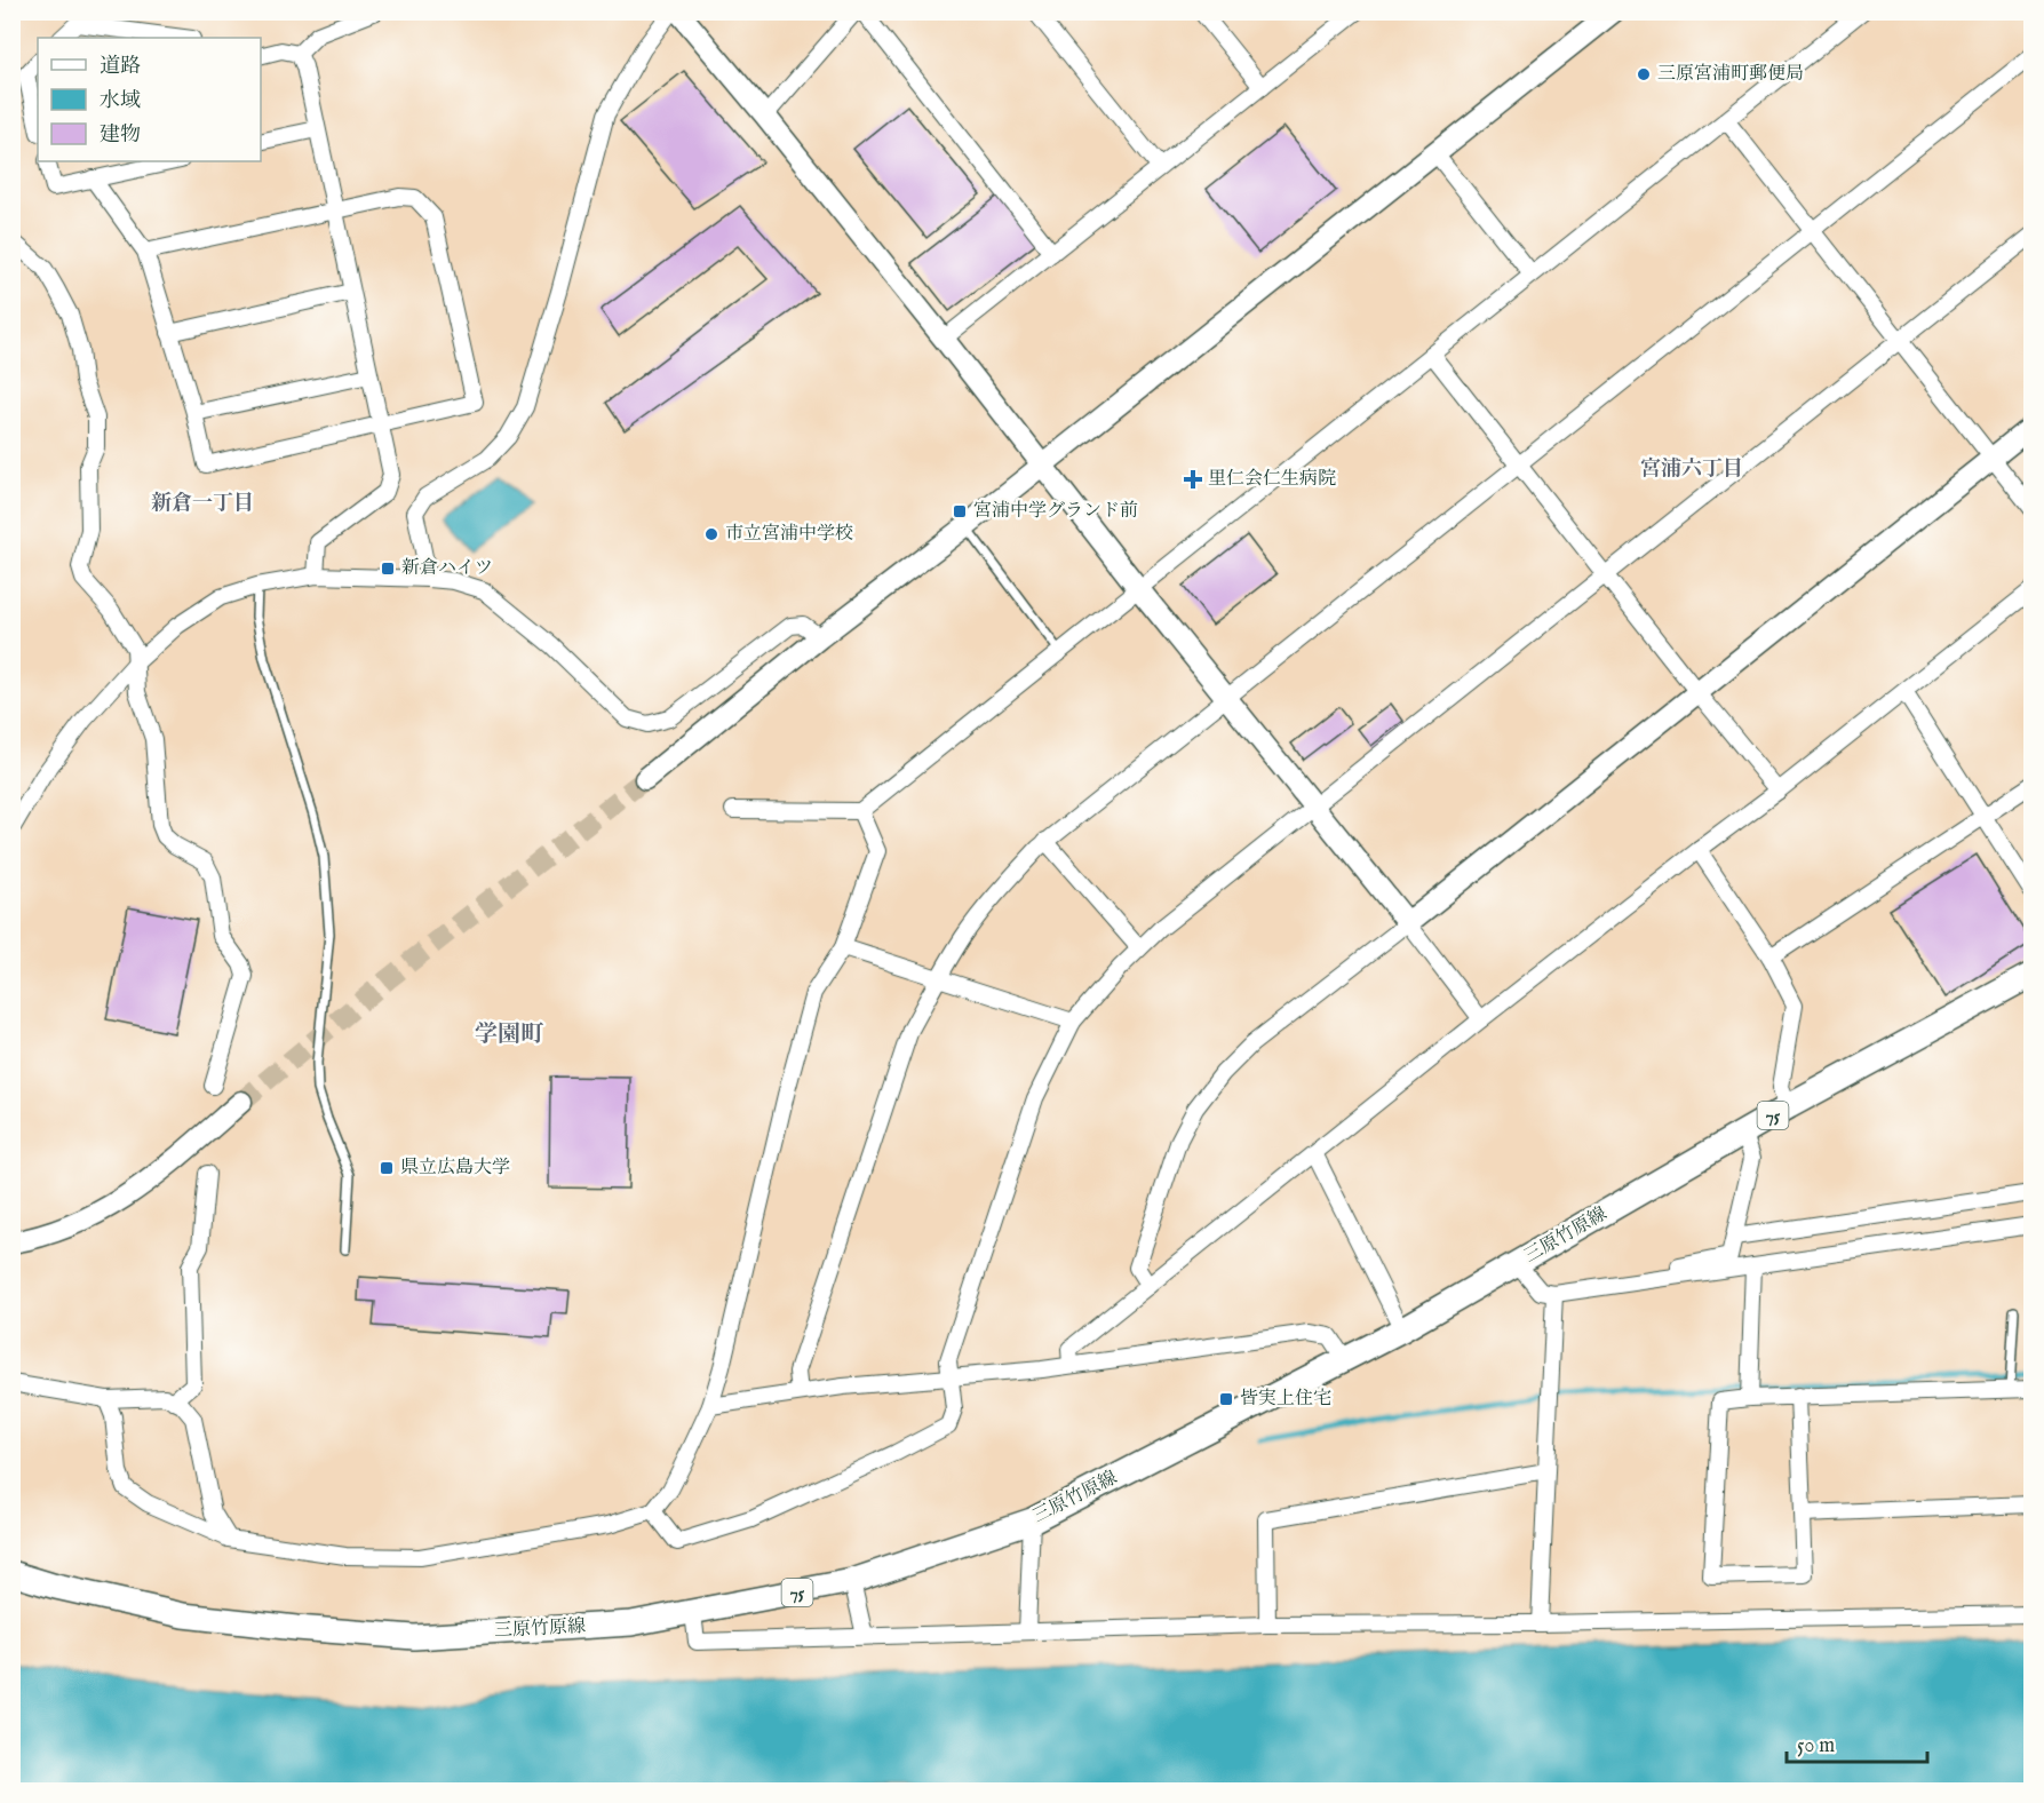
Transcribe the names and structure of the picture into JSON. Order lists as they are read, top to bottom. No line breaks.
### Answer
{"streets":{"main road":["75","三原竹原線"]},"districts":["宮浦六丁目","新倉一丁目","学園町"],"places":{"other":["三原宮浦町郵便局","市立宮浦中学校"],"health":["里仁会仁生病院"],"transit":["宮浦中学グランド前","新倉ハイツ","県立広島大学","皆実上住宅"]},"legend":["道路","水域","建物"],"scale_bar":"50 m"}
